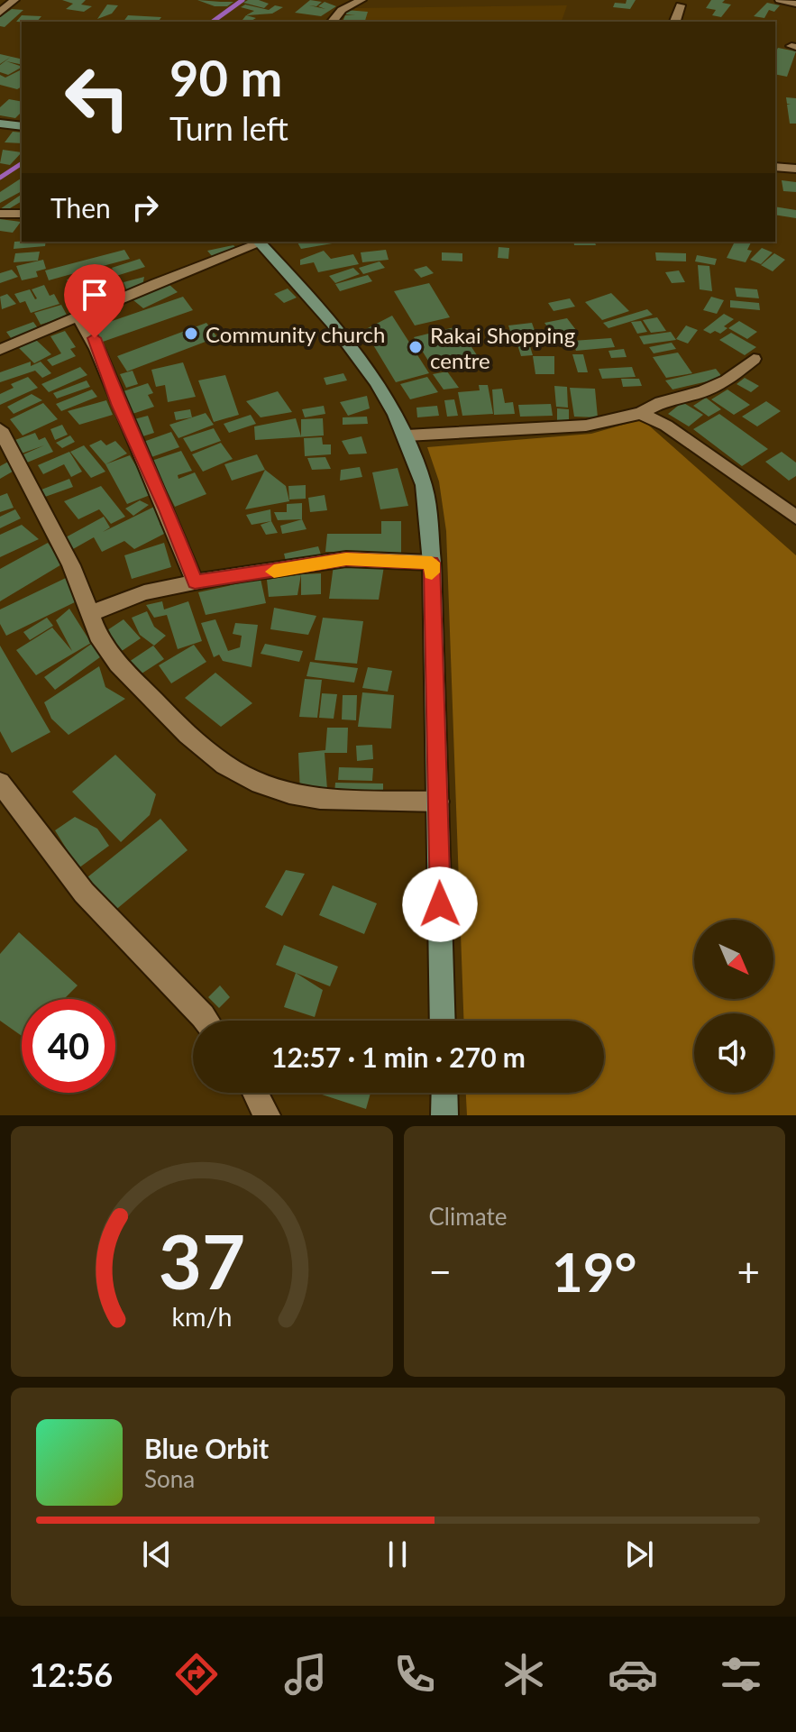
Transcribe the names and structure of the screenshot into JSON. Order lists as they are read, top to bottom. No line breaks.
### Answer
{"places":["Community church","Rakai Shopping centre"],"north":"bottom right","page":{"turn":["90 m","Turn left"],"then":"Then","limit":"40","trip":"12:57 · 1 min · 270 m","tile":"Climate","heat":["−","19°","+"],"song":["Blue Orbit","Sona"],"tabs":"12:56","gauge":["37","km/h"]}}
